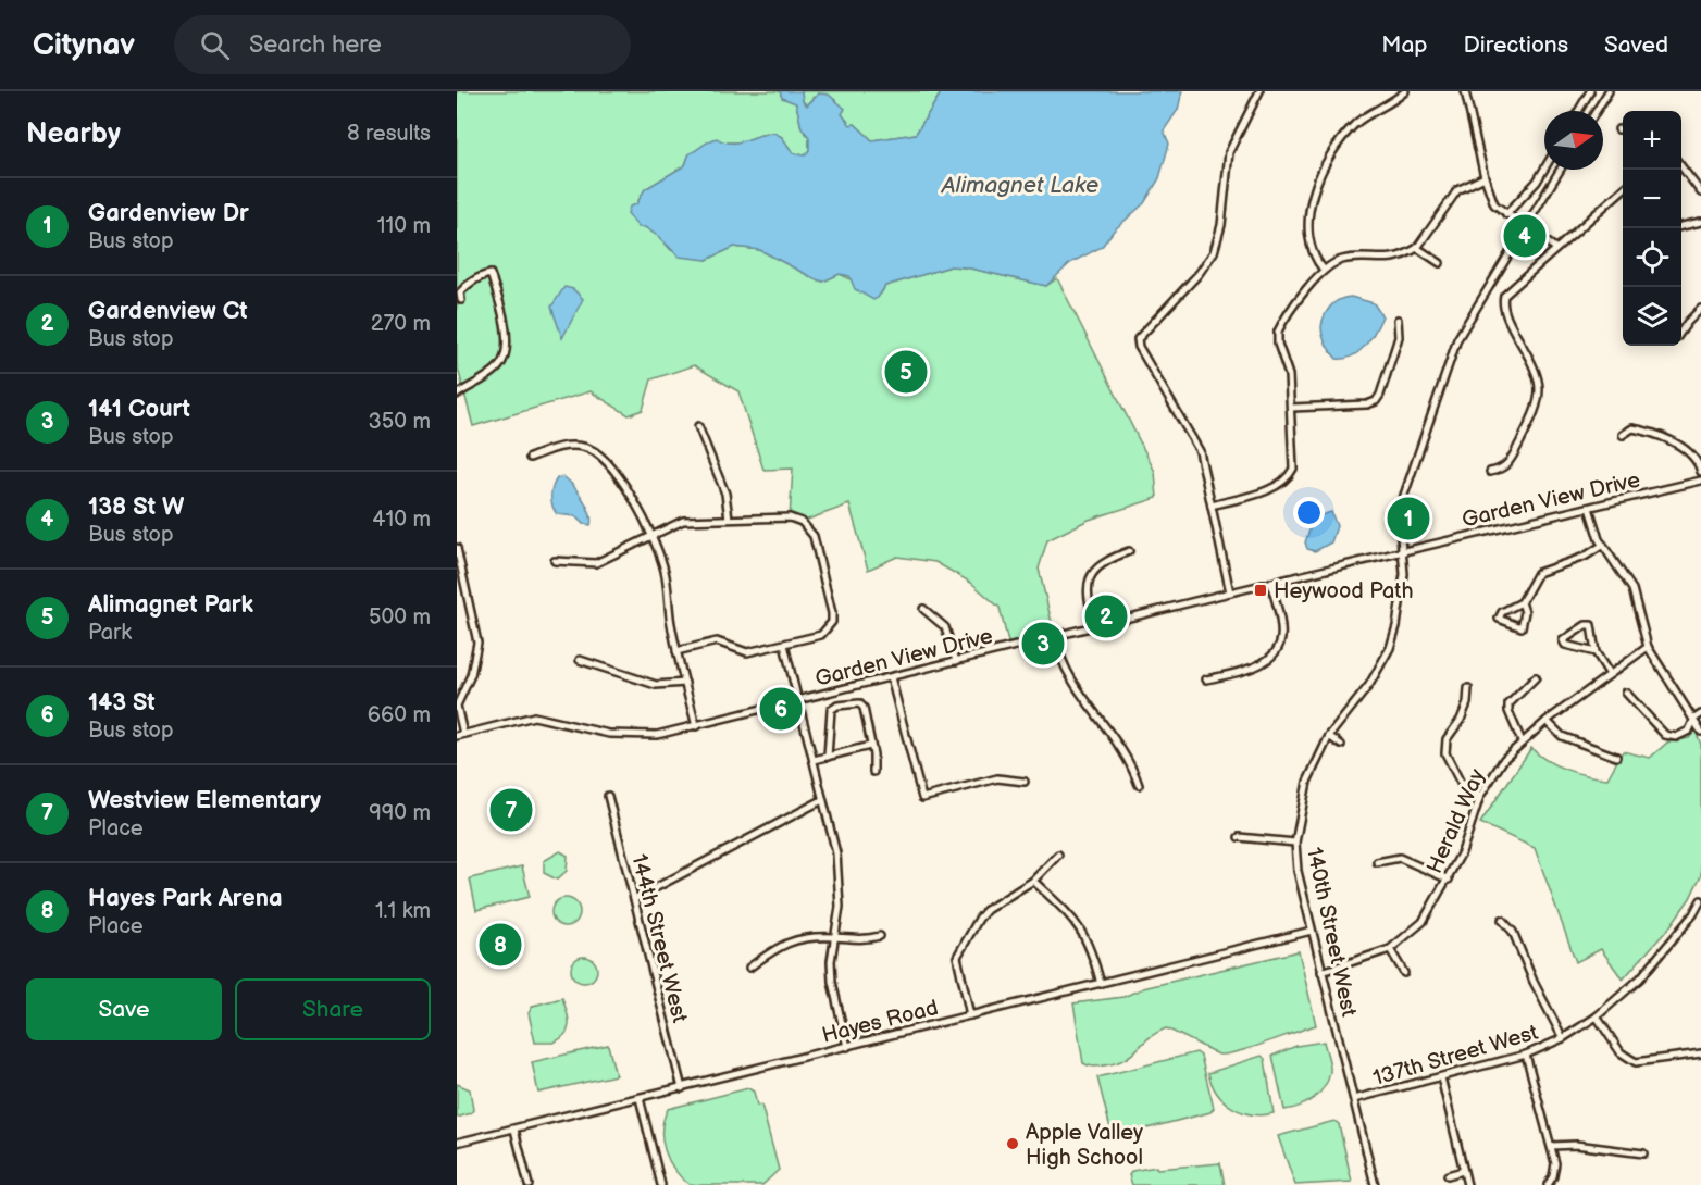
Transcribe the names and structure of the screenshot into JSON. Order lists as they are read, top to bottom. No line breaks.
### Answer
{"streets":{"street":["Garden View Drive","Herald Way","140th Street West","144th Street West","Hayes Road","137th Street West"]},"crossings":[["Garden View Drive","140th Street West"],["Herald Way","140th Street West"],["140th Street West","Hayes Road"],["140th Street West","137th Street West"],["144th Street West","Hayes Road"]],"water":["Alimagnet Lake"],"places":{"transit":["Heywood Path"],"other":["Apple Valley High School"]},"north":"right","page":{"header":"Citynav","search":"Search here","nav":["Map","Directions","Saved"],"heading":["Nearby","8 results"],"map_buttons":["+","−"],"list":[{"mark":"1","name":"Gardenview Dr","note":"Bus stop","value":"110 m"},{"mark":"2","name":"Gardenview Ct","note":"Bus stop","value":"270 m"},{"mark":"3","name":"141 Court","note":"Bus stop","value":"350 m"},{"mark":"4","name":"138 St W","note":"Bus stop","value":"410 m"},{"mark":"5","name":"Alimagnet Park","note":"Park","value":"500 m"},{"mark":"6","name":"143 St","note":"Bus stop","value":"660 m"},{"mark":"7","name":"Westview Elementary","note":"Place","value":"990 m"},{"mark":"8","name":"Hayes Park Arena","note":"Place","value":"1.1 km"}],"pins":["4","5","1","2","3","6","7","8"],"buttons":["Save","Share"]}}
